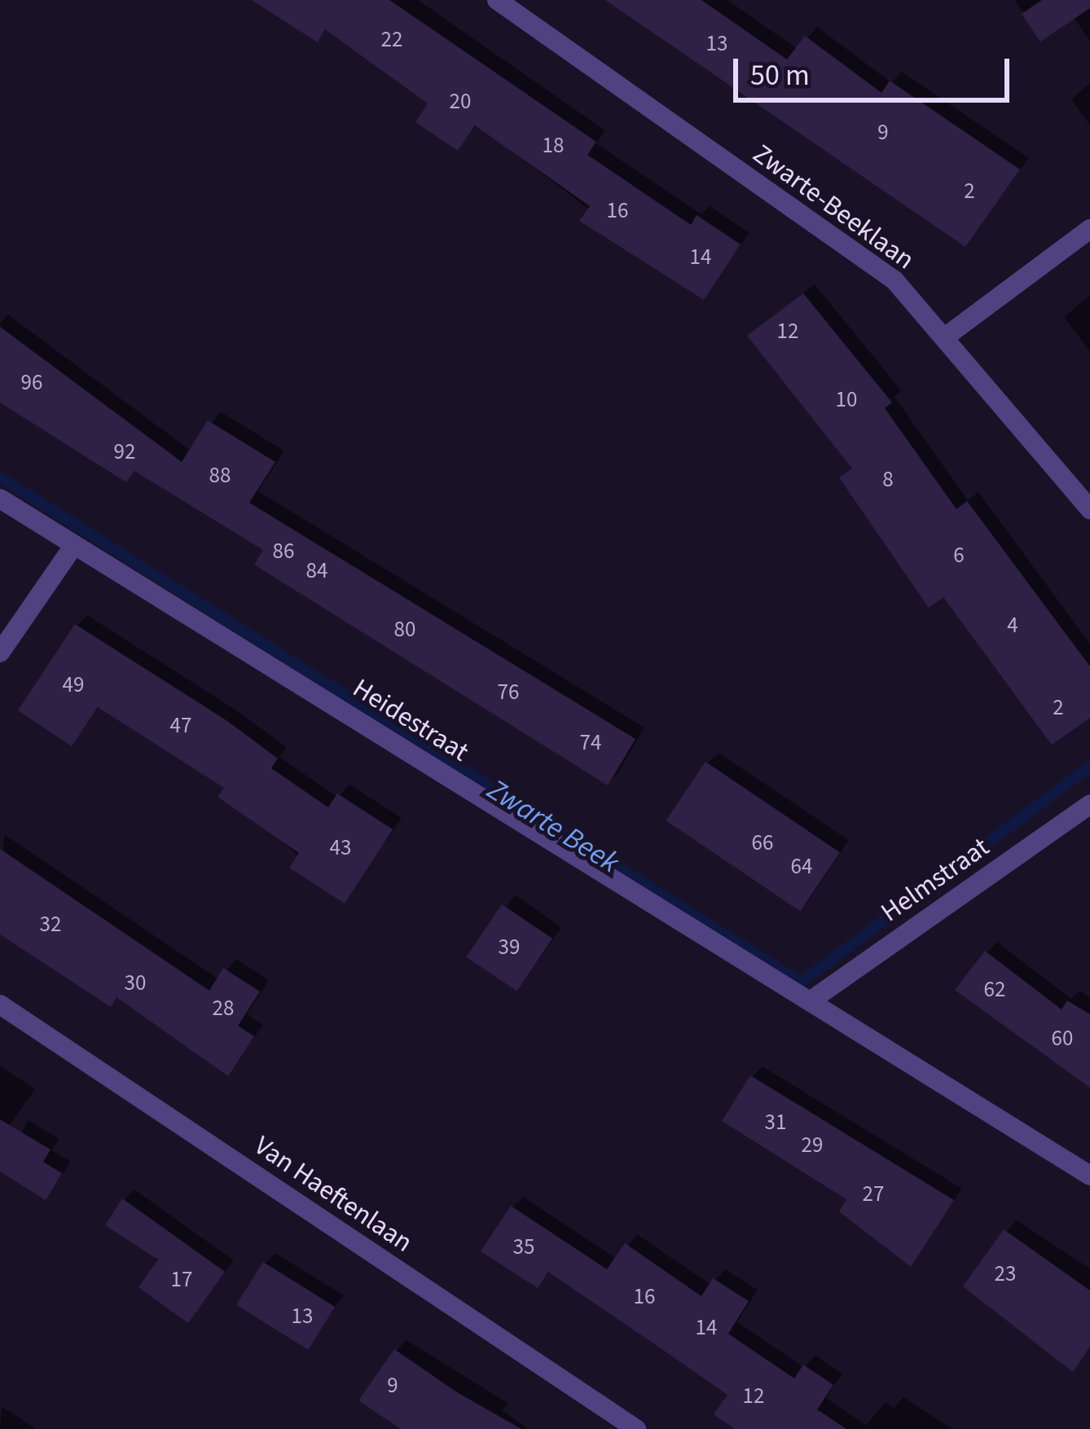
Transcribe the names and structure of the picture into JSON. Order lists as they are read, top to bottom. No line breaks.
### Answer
{"streets":{"street":["Zwarte-Beeklaan","Heidestraat","Helmstraat","Van Haeftenlaan"]},"crossings":[["Heidestraat","Helmstraat"]],"water":["Zwarte Beek"],"house_numbers":["22","13","20","9","18","2","16","14","12","96","10","92","88","8","86","6","84","4","80","49","76","2","47","74","66","43","64","32","39","30","62","28","60","31","29","27","35","23","17","16","13","14","9","12"],"scale_bar":"50 m"}
